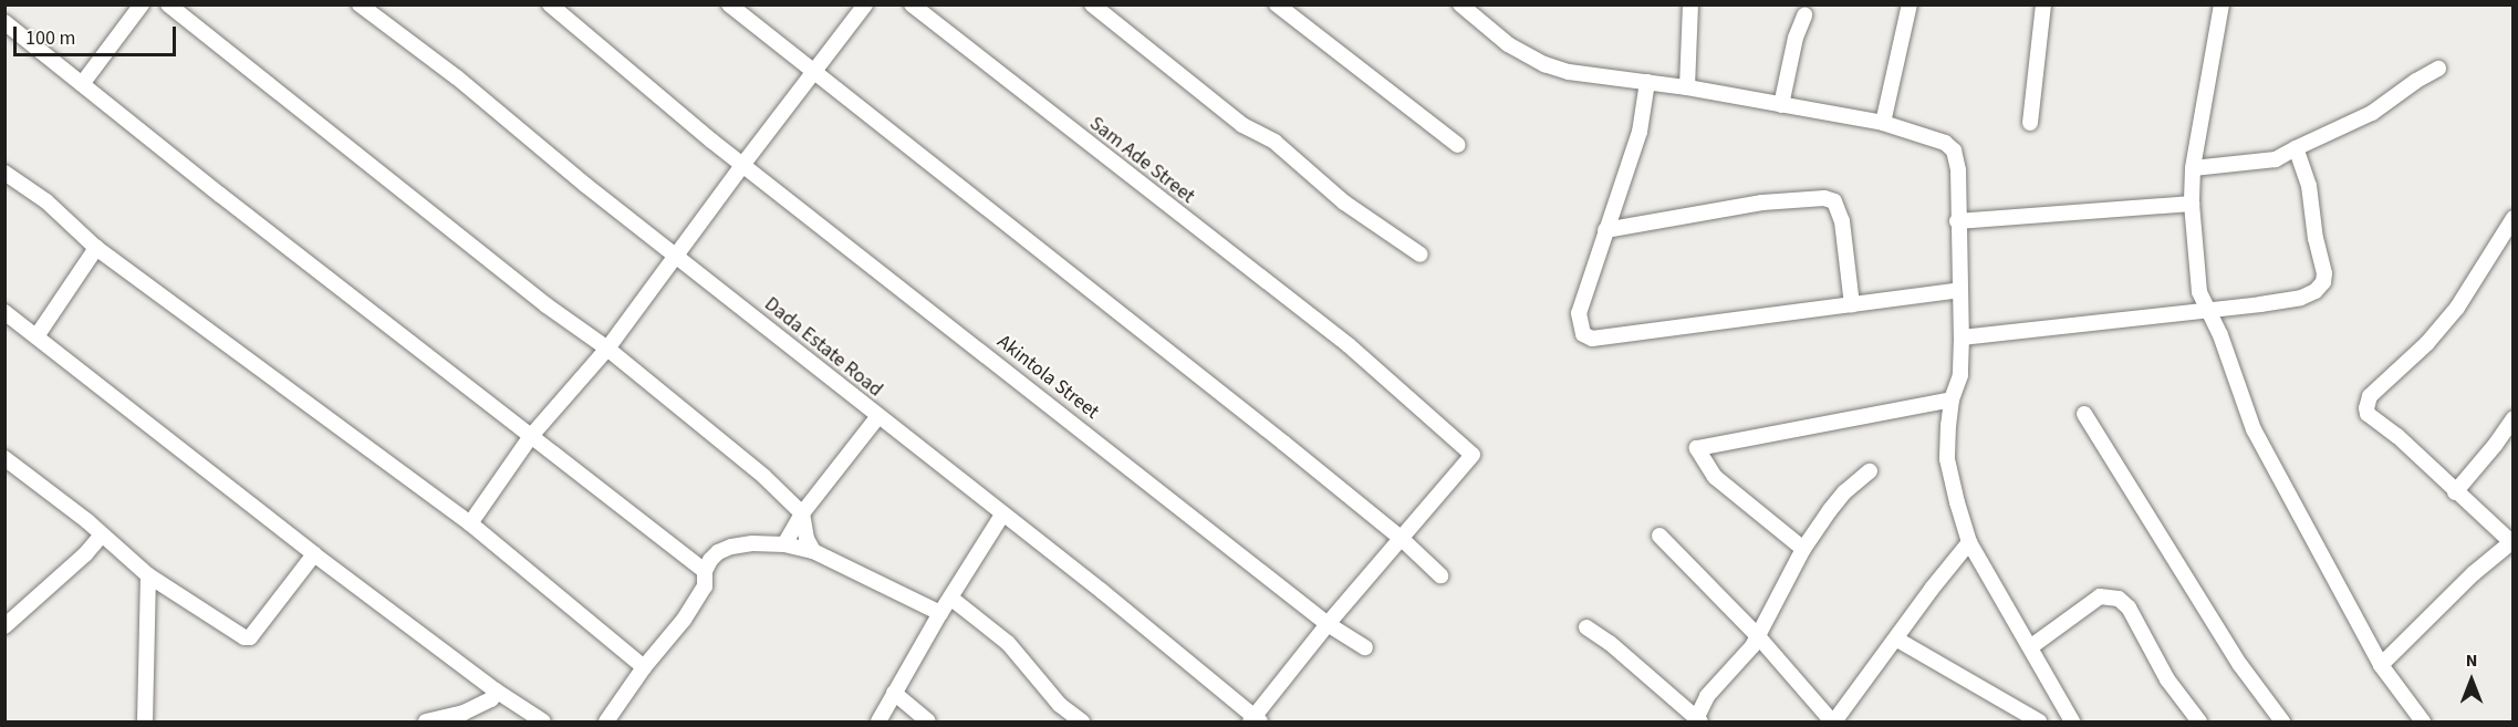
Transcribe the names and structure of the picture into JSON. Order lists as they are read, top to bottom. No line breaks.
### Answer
{"streets":{"street":["Sam Ade Street","Dada Estate Road","Akintola Street"]},"scale_bar":"100 m","north":"top"}
